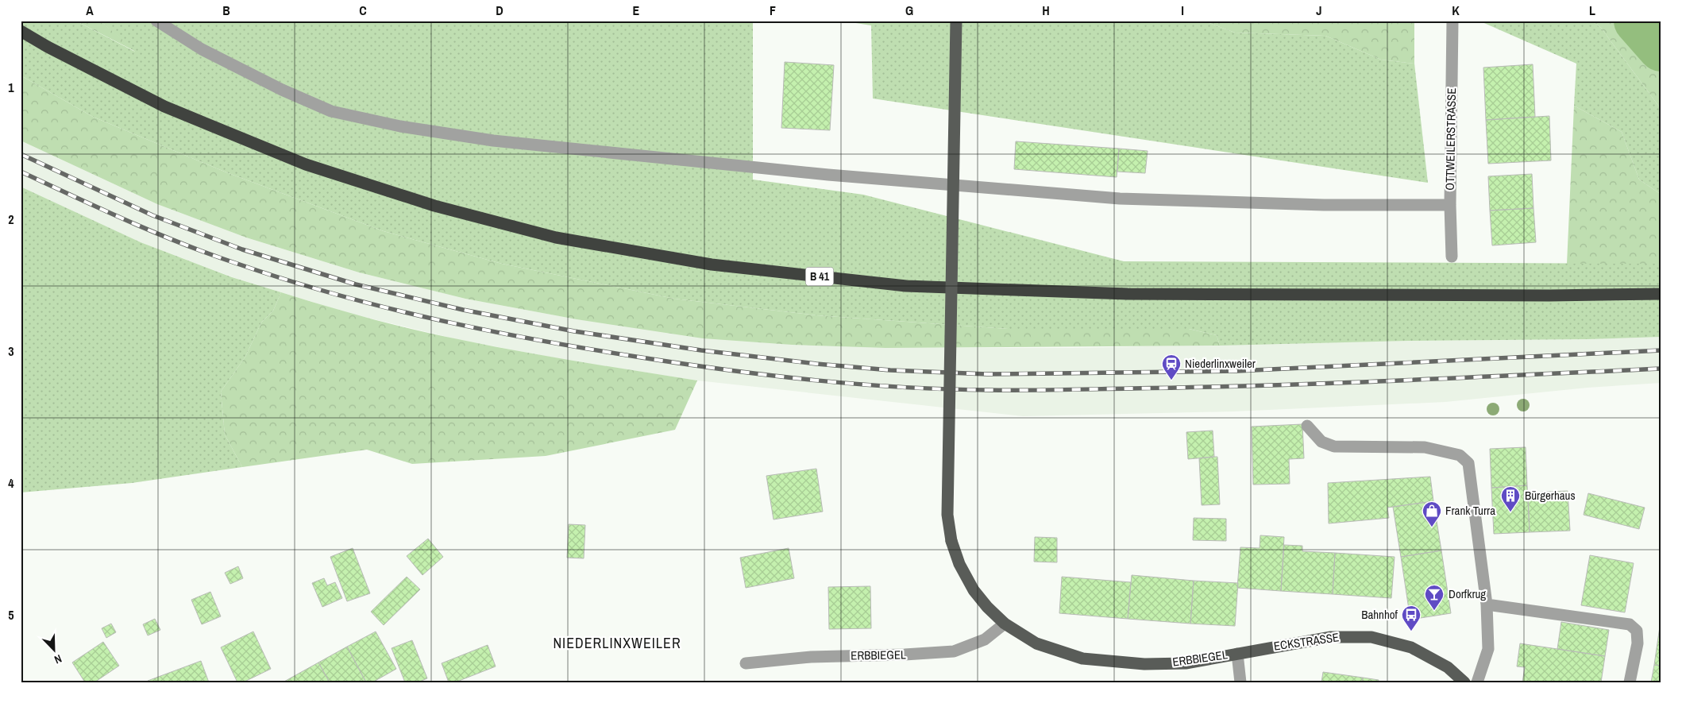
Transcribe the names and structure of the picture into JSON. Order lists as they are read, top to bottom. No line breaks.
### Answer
{"streets":{"highway":["B 41"],"main road":["ECKSTRASSE","ERBBIEGEL"],"street":["OTTWEILERSTRASSE"]},"crossings":[["ECKSTRASSE","ERBBIEGEL"]],"districts":["NIEDERLINXWEILER"],"places":{"station":["Niederlinxweiler"],"building":["Bürgerhaus"],"shop":["Frank Turra"],"bar":["Dorfkrug"],"bus stop":["Bahnhof"]},"north":"bottom right","grid":{"columns":["A","B","C","D","E","F","G","H","I","J","K","L"],"rows":["1","2","3","4","5"]}}
